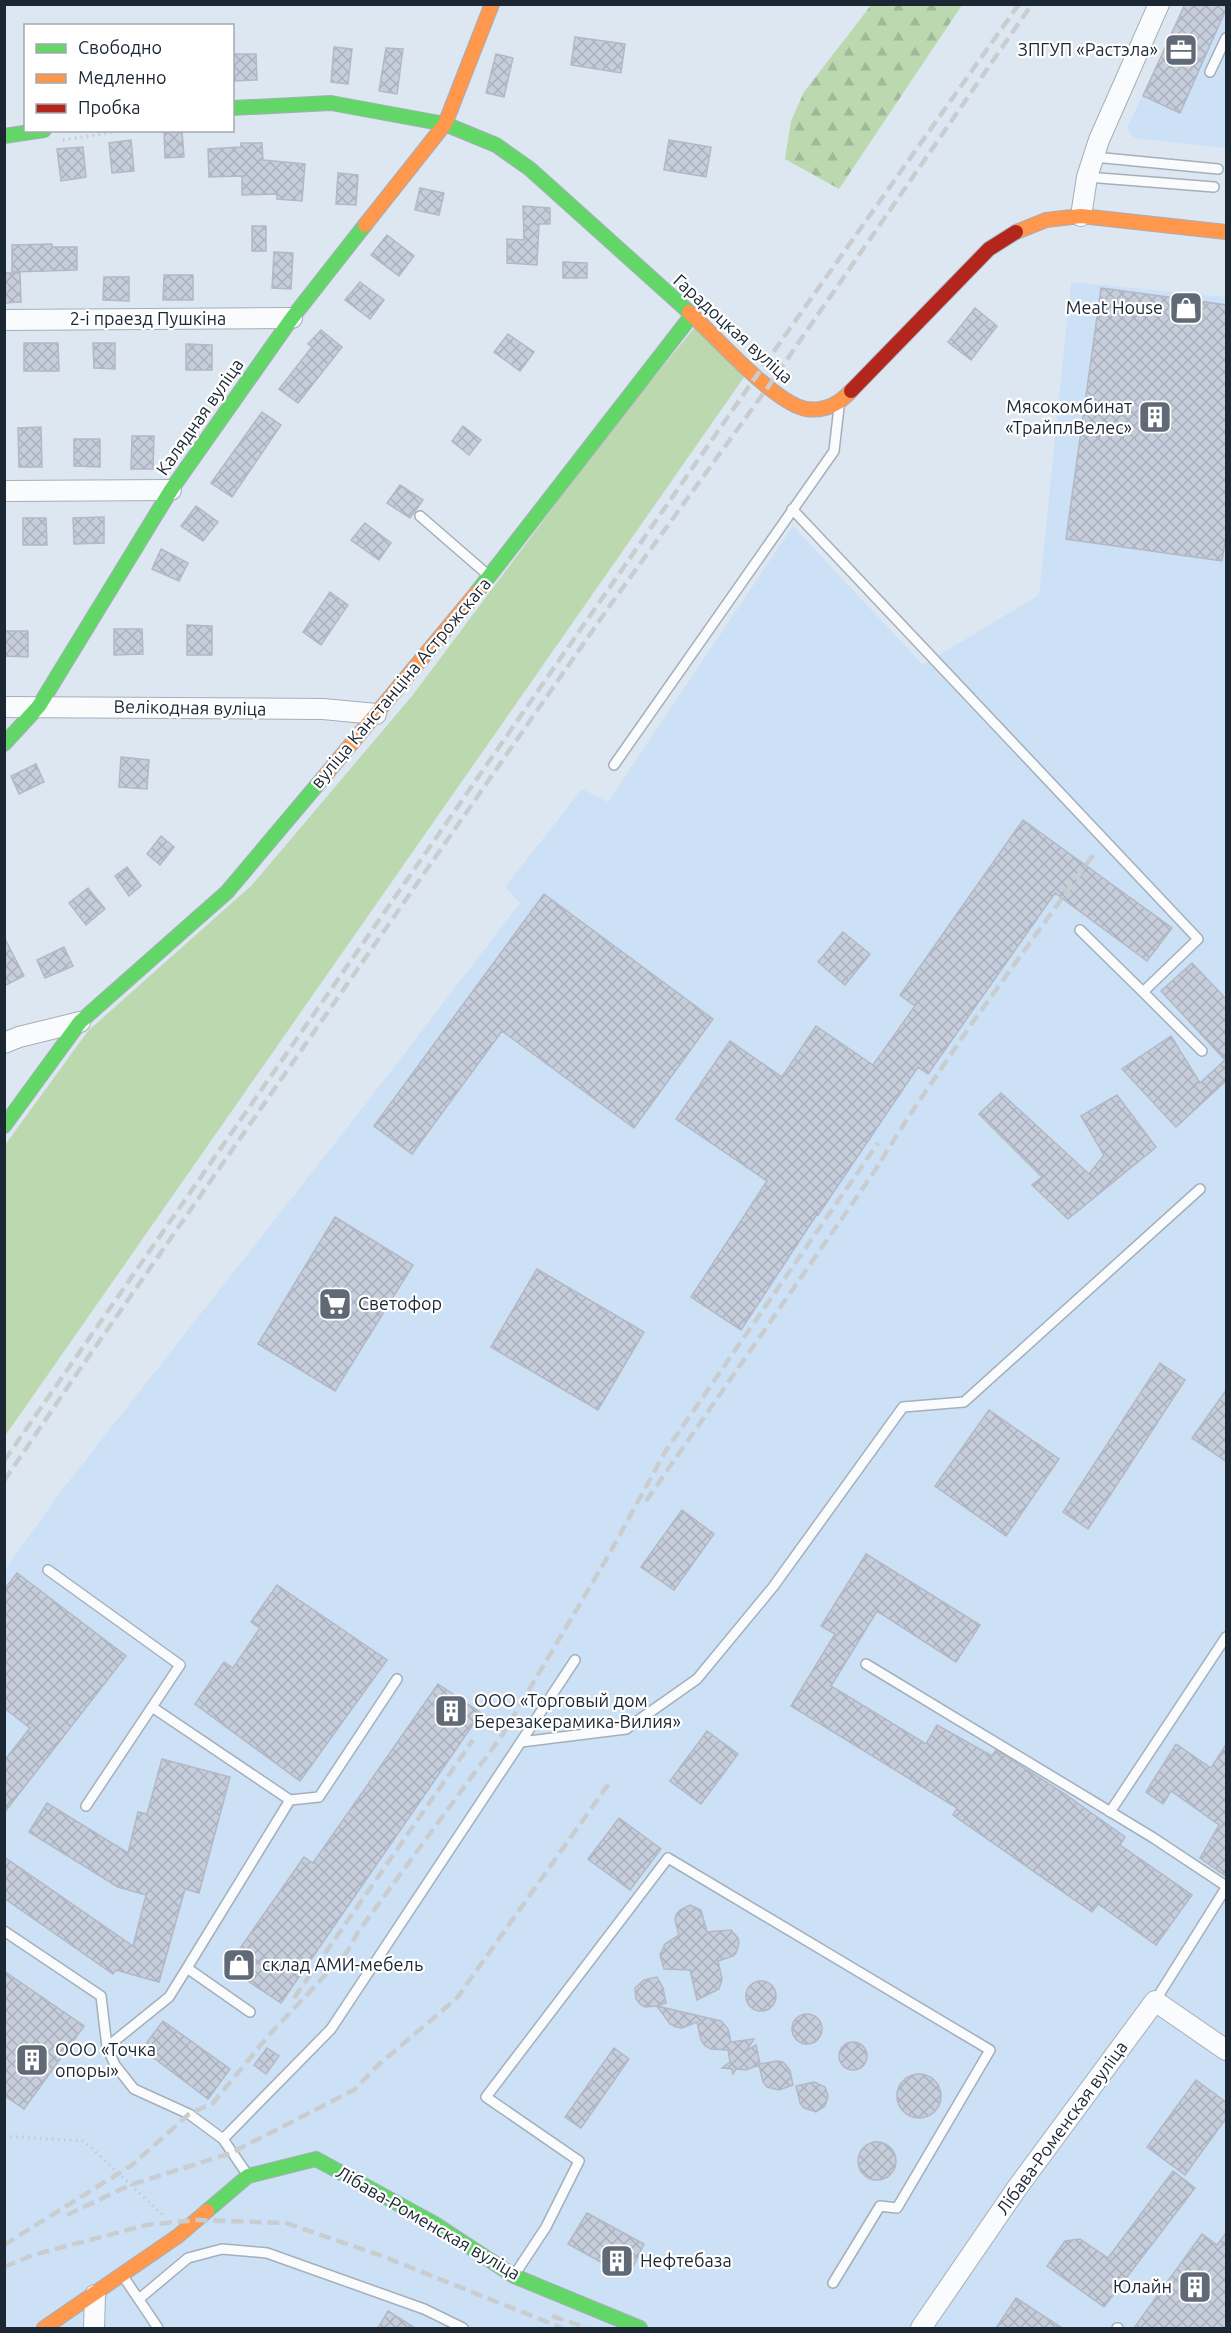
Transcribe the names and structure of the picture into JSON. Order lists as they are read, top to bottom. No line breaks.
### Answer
{"streets":{"street":["2-і праезд Пушкіна","Гарадоцкая вуліца","Калядная вуліца","вуліца Канстанціна Астрожскага","Велікодная вуліца","Лібава-Роменская вуліца"]},"crossings":[["2-і праезд Пушкіна","Калядная вуліца"],["Гарадоцкая вуліца","Калядная вуліца"],["Гарадоцкая вуліца","вуліца Канстанціна Астрожскага"],["Калядная вуліца","Велікодная вуліца"],["вуліца Канстанціна Астрожскага","Велікодная вуліца"]],"places":{"office":["ЗПГУП «Растэла»"],"shop":["Meat House","склад АМИ-мебель"],"building":["Мясокомбинат «ТрайплВелес»","ООО «Торговый дом Березакерамика-Вилия»","ООО «Точка опоры»","Нефтебаза","Юлайн"],"supermarket":["Светофор"]},"legend":["Свободно","Медленно","Пробка"]}
